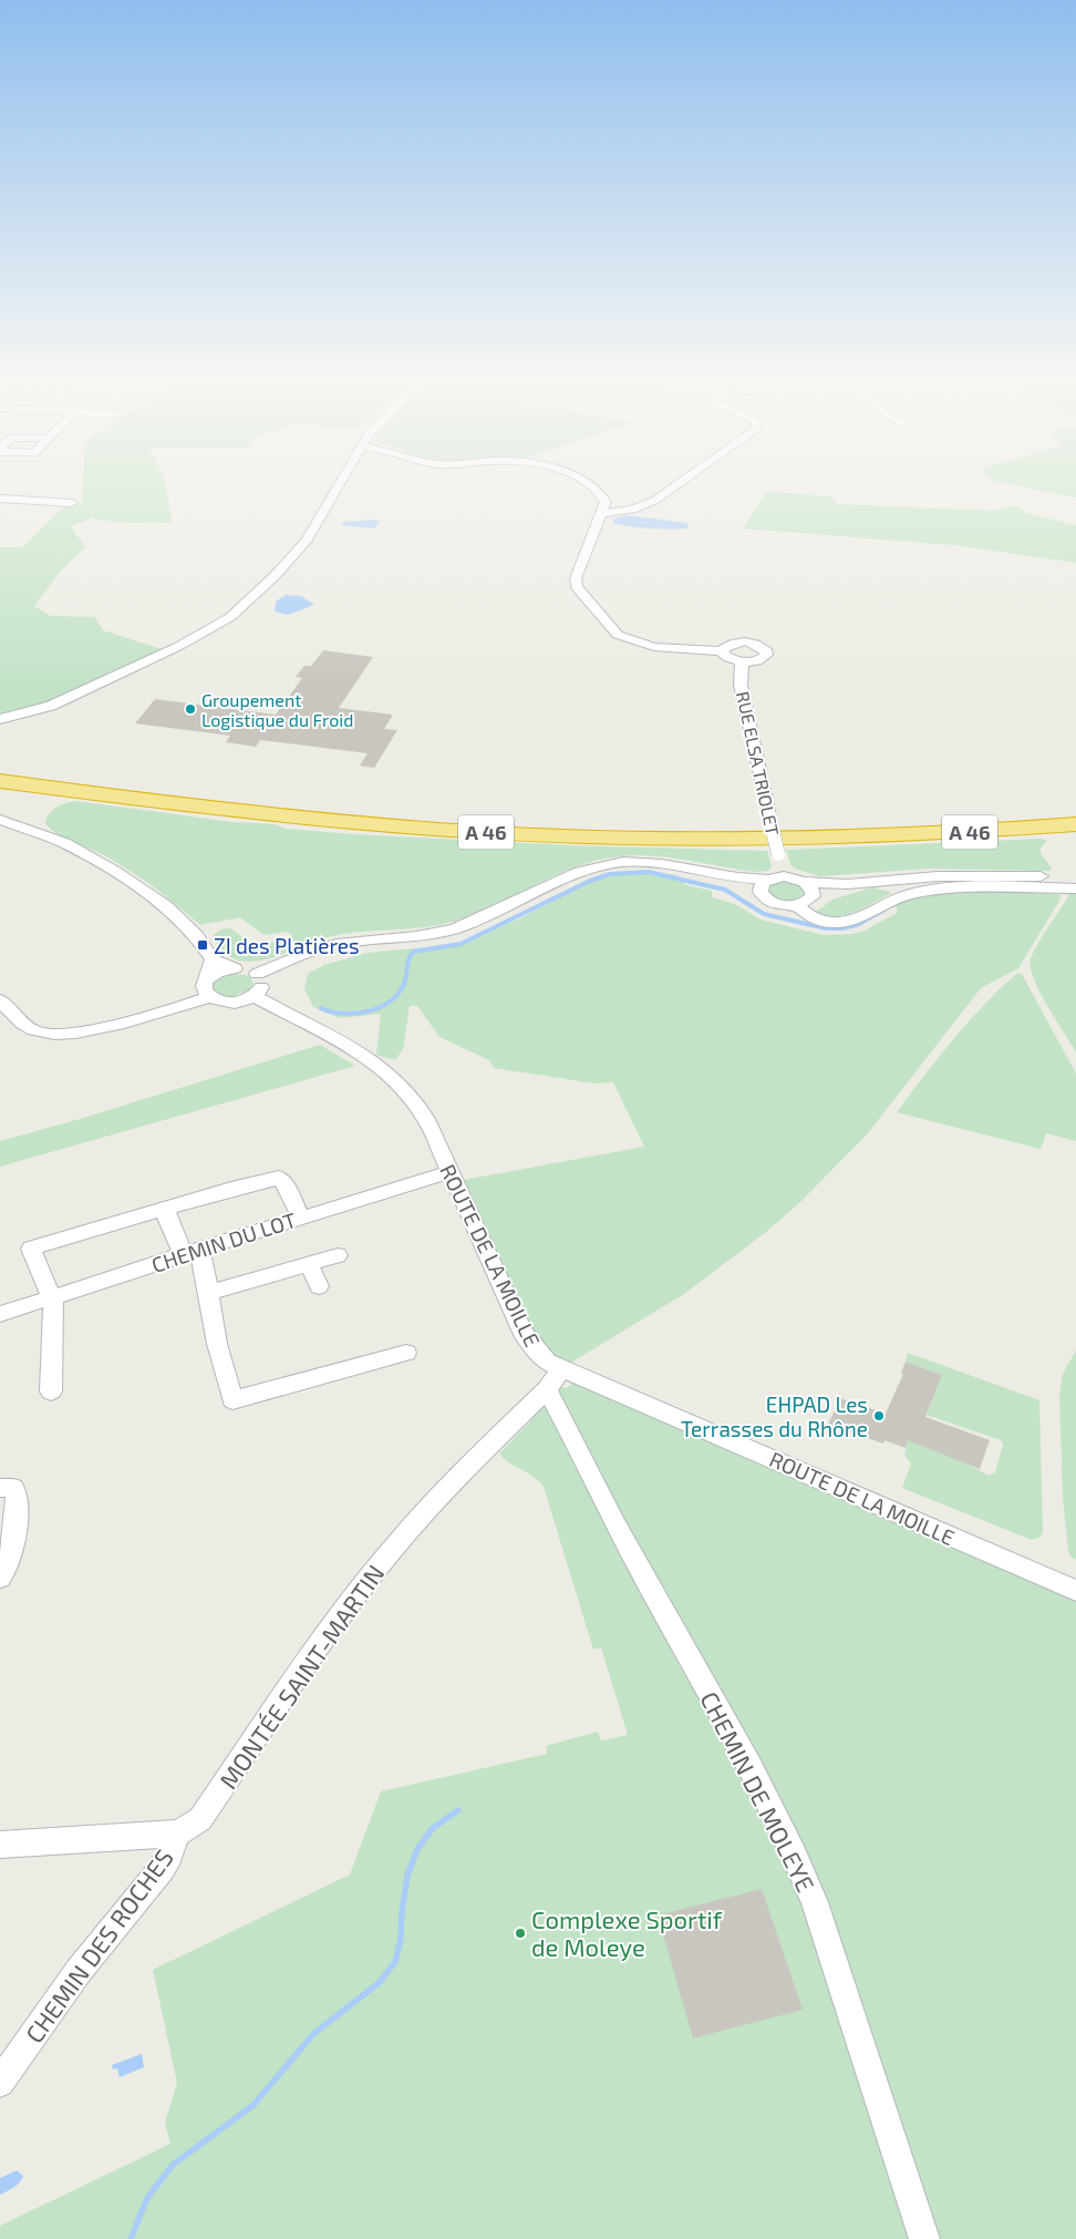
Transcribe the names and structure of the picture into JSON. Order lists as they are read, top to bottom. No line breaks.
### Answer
{"streets":{"highway":["A 46"],"street":["RUE ELSA TRIOLET","CHEMIN DU LOT","ROUTE DE LA MOILLE","MONTÉE SAINT-MARTIN","CHEMIN DE MOLEYE","CHEMIN DES ROCHES"]},"crossings":[["CHEMIN DU LOT","ROUTE DE LA MOILLE"],["ROUTE DE LA MOILLE","MONTÉE SAINT-MARTIN"],["ROUTE DE LA MOILLE","CHEMIN DE MOLEYE"],["MONTÉE SAINT-MARTIN","CHEMIN DE MOLEYE"],["MONTÉE SAINT-MARTIN","CHEMIN DES ROCHES"]],"places":{"other":["Groupement Logistique du Froid","EHPAD Les Terrasses du Rhône","Complexe Sportif de Moleye"],"transit":["ZI des Platières"]}}
